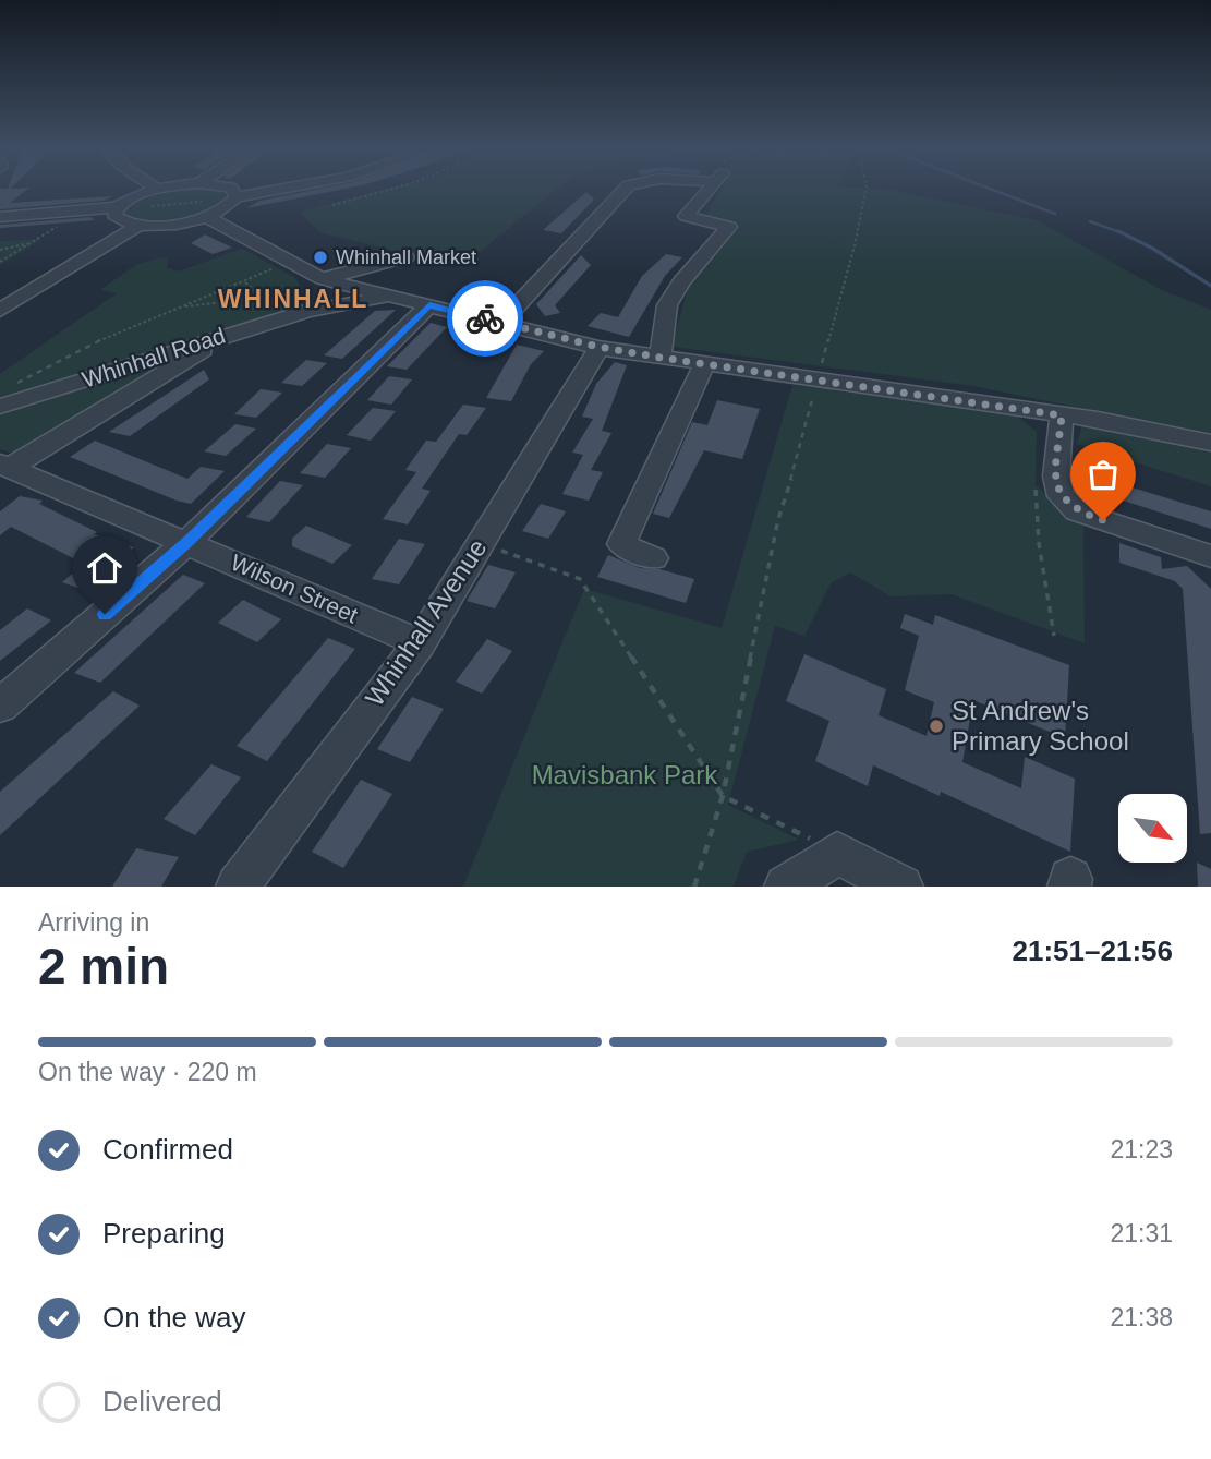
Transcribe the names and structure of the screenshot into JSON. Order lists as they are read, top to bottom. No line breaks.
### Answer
{"streets":{"street":["Whinhall Road","Wilson Street","Whinhall Avenue"]},"crossings":[["Whinhall Road","Whinhall Avenue"],["Wilson Street","Whinhall Avenue"]],"districts":["WHINHALL"],"parks":["Mavisbank Park"],"places":["Whinhall Market","St Andrew's Primary School"],"north":"bottom right","page":{"heading":["2 min","Arriving in","21:51–21:56"],"bar":"On the way · 220 m","list":[["Confirmed","21:23"],["Preparing","21:31"],["On the way","21:38"],"Delivered"]}}
